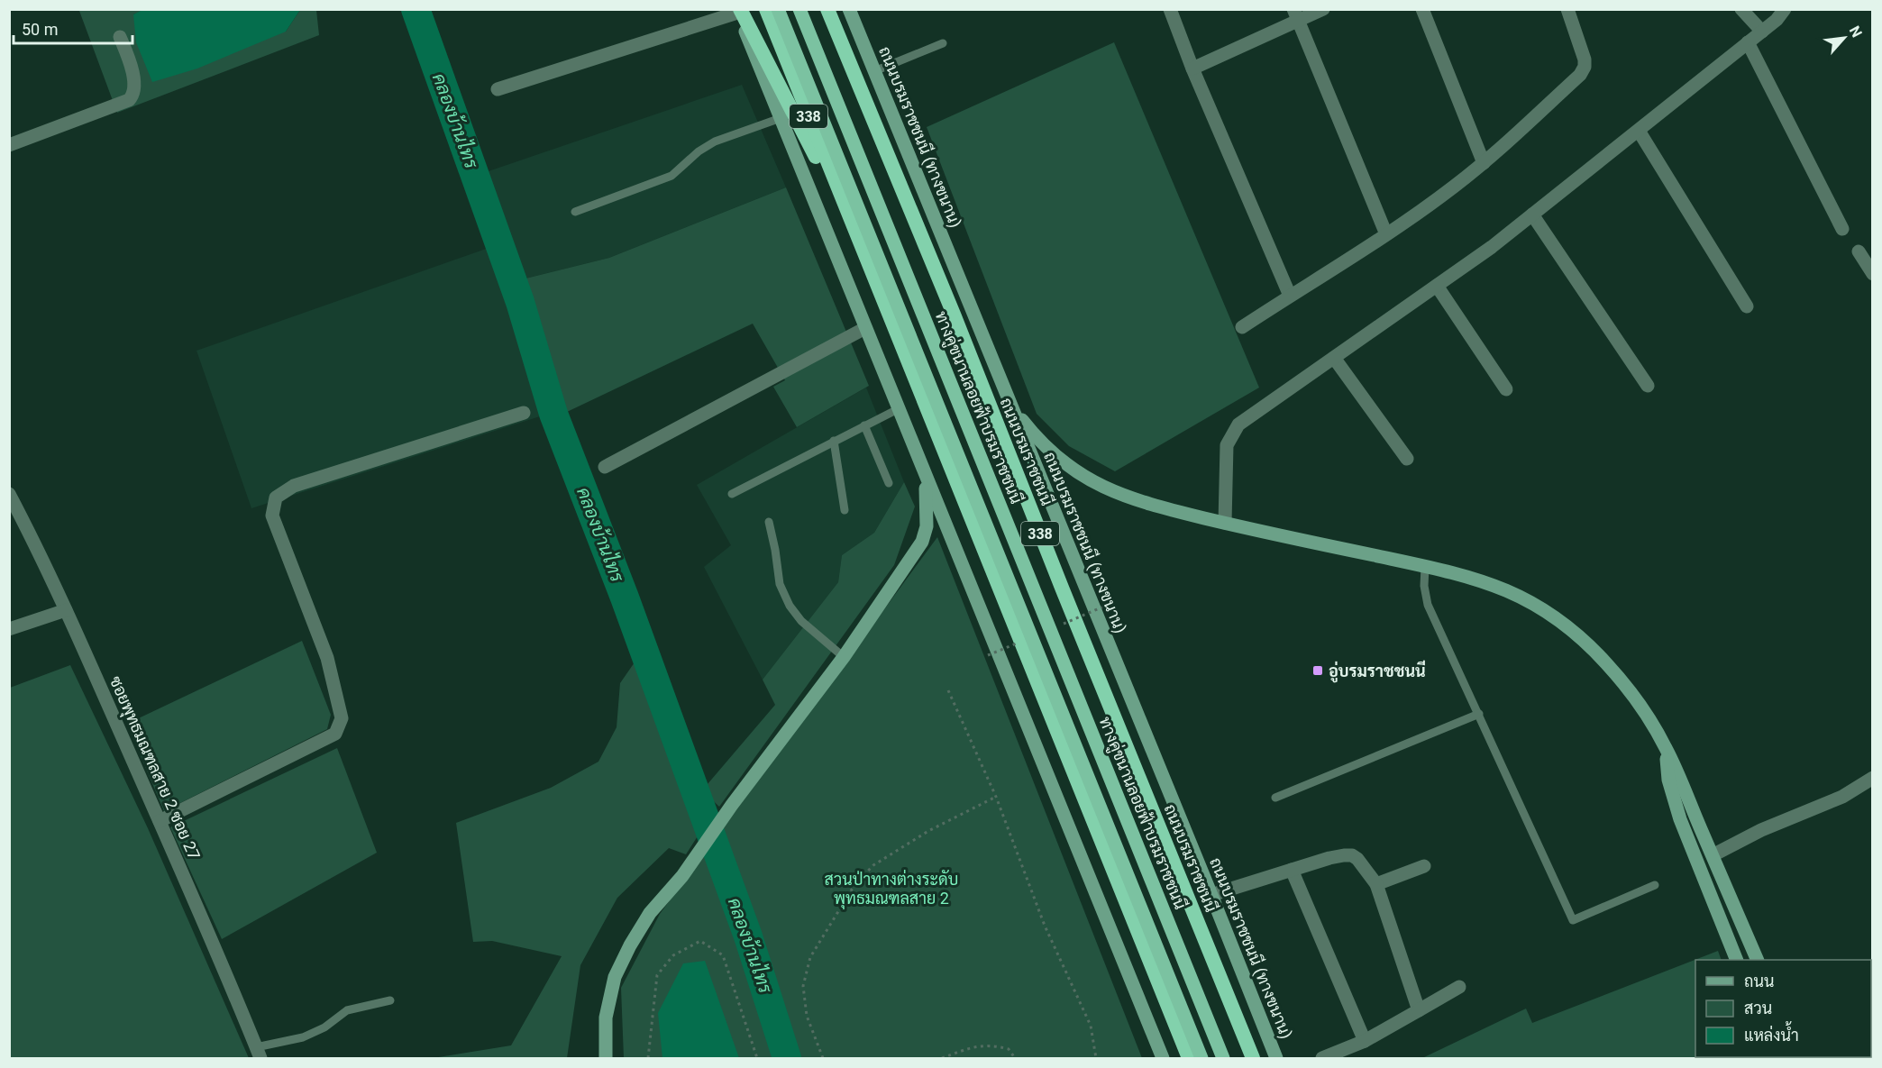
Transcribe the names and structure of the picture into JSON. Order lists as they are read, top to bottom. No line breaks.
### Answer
{"streets":{"highway":["338","ถนนบรมราชชนนี"],"main road":["ถนนบรมราชชนนี (ทางขนาน)","ทางคู่ขนานลอยฟ้าบรมราชชนนี"],"street":["ซอยพุทธมณฑลสาย 2 ซอย 27"]},"water":["คลองบ้านไทร"],"parks":["สวนป่าทางต่างระดับ พุทธมณฑลสาย 2"],"places":{"transit":["อู่บรมราชชนนี"]},"legend":["ถนน","สวน","แหล่งน้ำ"],"scale_bar":"50 m","north":"top right"}
